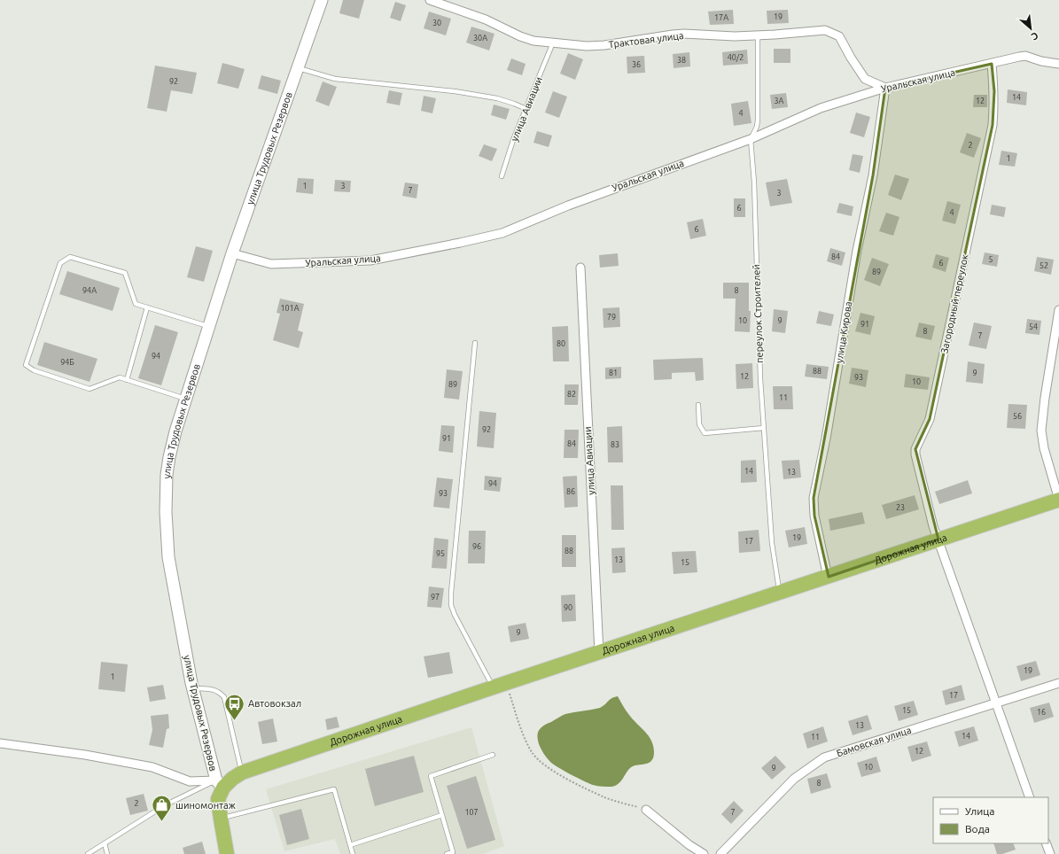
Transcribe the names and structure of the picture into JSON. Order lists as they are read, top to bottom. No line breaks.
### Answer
{"streets":{"highway":["Дорожная улица"],"main road":["улица Трудовых Резервов"],"street":["Трактовая улица","Уральская улица","улица Авиации","Загородный переулок","улица Кирова","Бамовская улица"],"lane":["переулок Строителей"]},"crossings":[["Трактовая улица","Уральская улица"],["Трактовая улица","улица Авиации"],["Трактовая улица","переулок Строителей"],["Трактовая улица","улица Кирова"],["Уральская улица","улица Трудовых Резервов"],["Уральская улица","Загородный переулок"],["Уральская улица","переулок Строителей"],["Уральская улица","улица Кирова"],["улица Авиации","Дорожная улица"],["улица Трудовых Резервов","Дорожная улица"],["Загородный переулок","Дорожная улица"],["Загородный переулок","Бамовская улица"],["переулок Строителей","Дорожная улица"],["улица Кирова","Дорожная улица"]],"places":{"bus stop":["Автовокзал"],"shop":["шиномонтаж"]},"house_numbers":["19","17А","30","30А","40/2","38","36","92","14","3А","12","4","2","1","1","3","7","3","6","4","6","84","5","6","52","89","94А","8","101А","79","10","9","91","54","8","7","80","94","94Б","88","81","9","12","93","10","89","82","11","56","92","91","84","83","14","13","94","86","93","23","19","17","96","88","95","13","15","97","90","9","19","1","17","15","16","13","14","11","12","10","9","8","2","107","7"],"legend":["Улица","Вода"],"north":"bottom right"}
